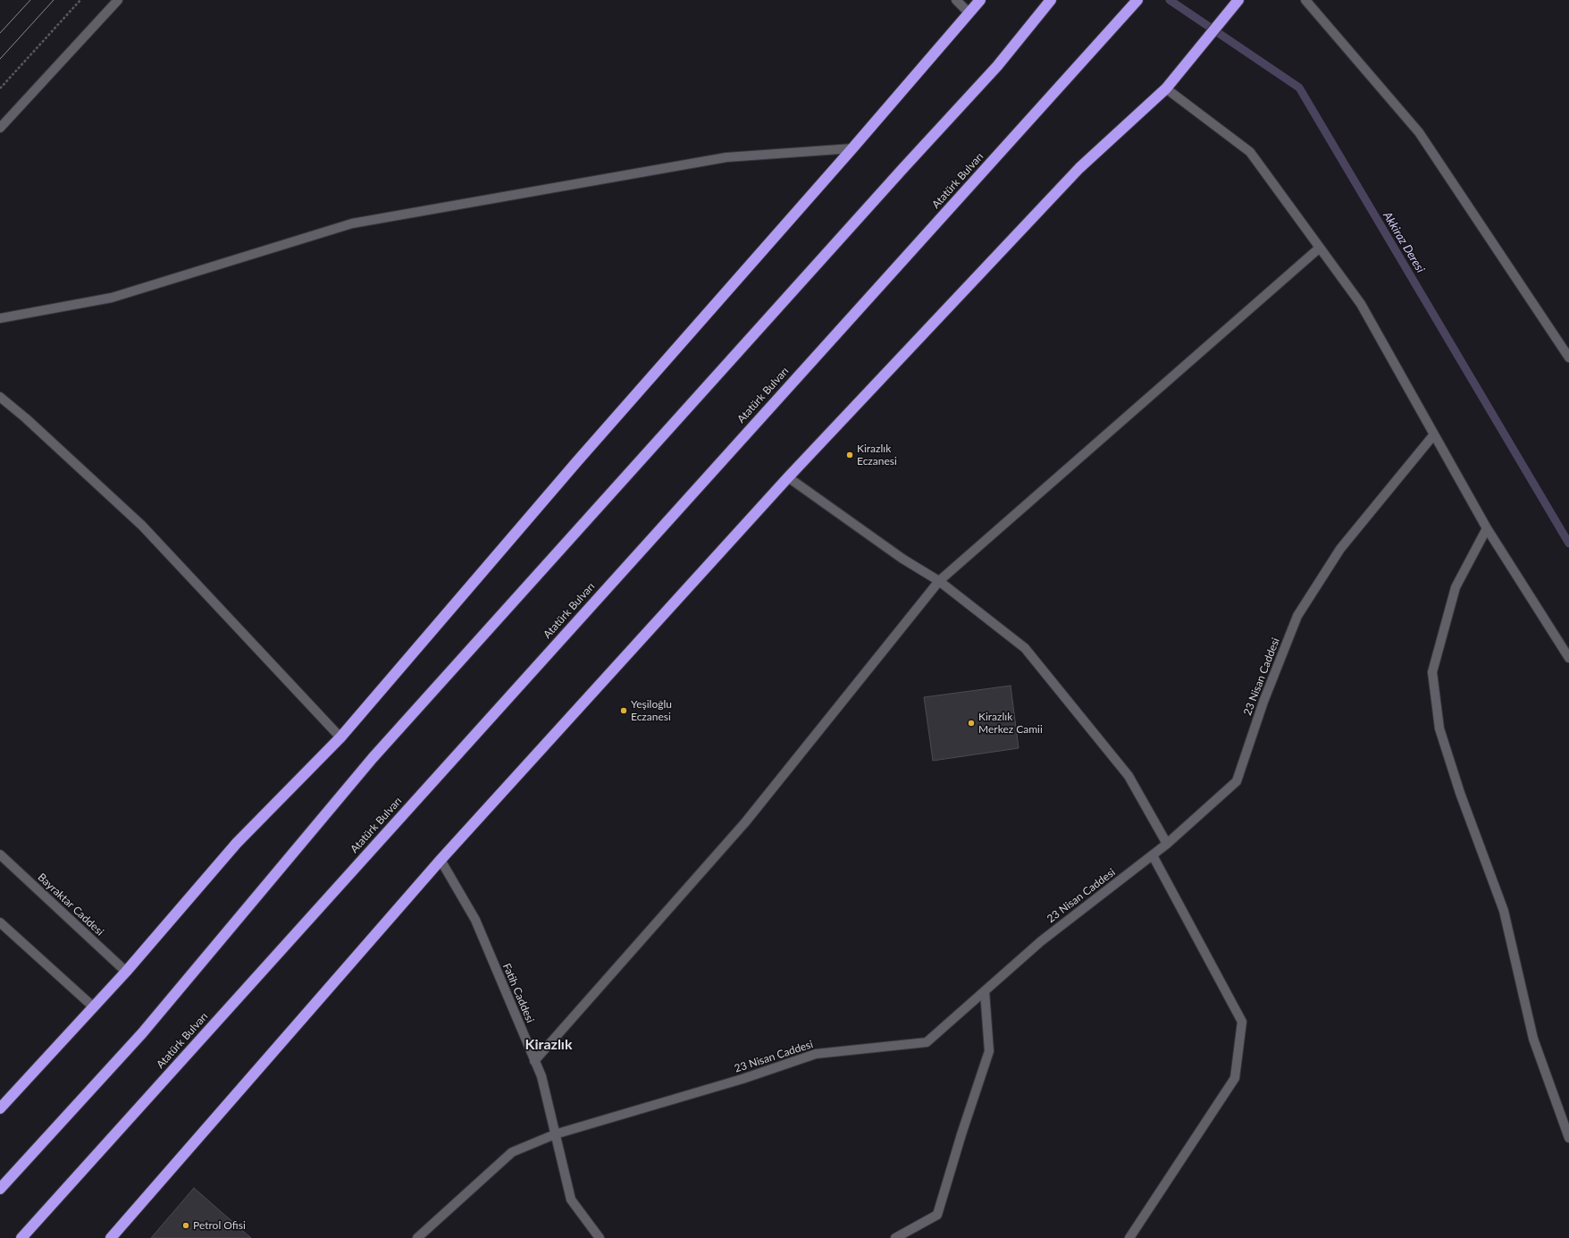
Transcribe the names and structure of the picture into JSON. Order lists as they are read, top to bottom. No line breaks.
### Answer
{"streets":{"highway":["Atatürk Bulvarı"],"street":["23 Nisan Caddesi","Bayraktar Caddesi","Fatih Caddesi"]},"crossings":[["23 Nisan Caddesi","Fatih Caddesi"]],"districts":["Kirazlık"],"water":["Akkiraz Deresi"],"places":["Kirazlık Eczanesi","Yeşiloğlu Eczanesi","Kirazlık Merkez Camii","Petrol Ofisi"]}
